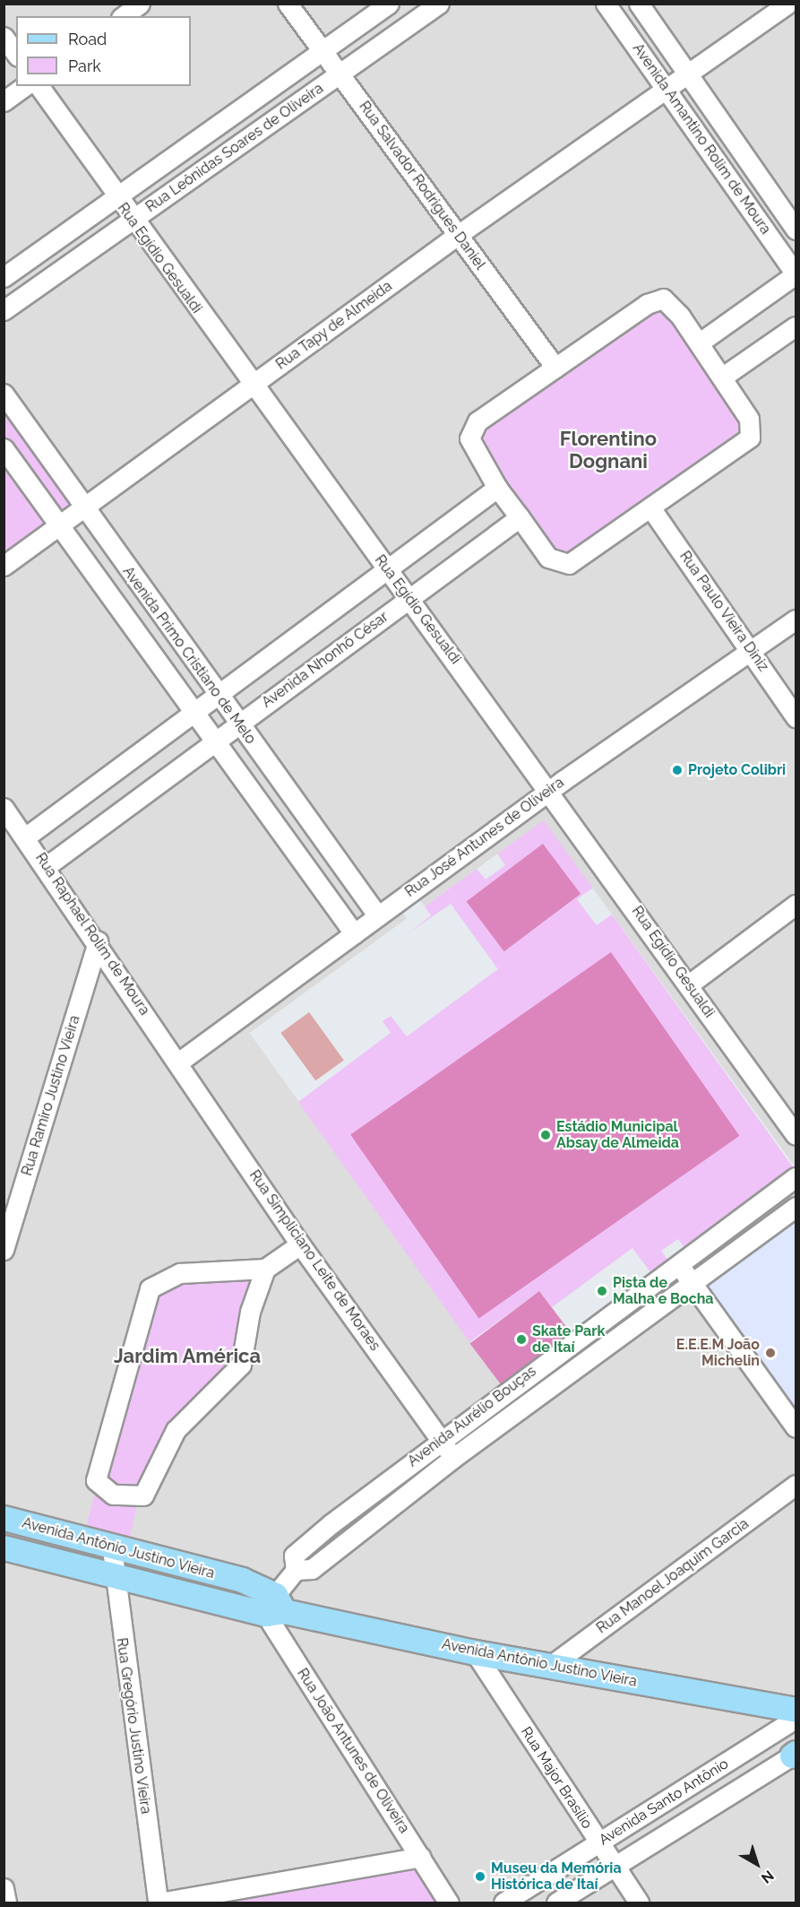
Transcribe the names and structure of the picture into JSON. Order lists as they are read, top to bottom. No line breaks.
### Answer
{"streets":{"main road":["Avenida Antônio Justino Vieira"],"street":["Avenida Amantino Rolim de Moura","Rua Leônidas Soares de Oliveira","Rua Salvador Rodrigues Daniel","Rua Egídio Gesualdi","Rua Tapy de Almeida","Rua Paulo Vieira Diniz","Avenida Primo Cristiano de Melo","Avenida Nhonhô César","Rua José Antunes de Oliveira","Rua Raphael Rolim de Moura","Rua Ramiro Justino Vieira","Rua Simpliciano Leite de Moraes","Avenida Aurélio Bouças","Rua Manoel Joaquim Garcia","Rua Gregório Justino Vieira","Rua João Antunes de Oliveira","Rua Major Brasílio","Avenida Santo Antônio"]},"crossings":[["Avenida Amantino Rolim de Moura","Rua Tapy de Almeida"],["Rua Leônidas Soares de Oliveira","Rua Salvador Rodrigues Daniel"],["Rua Leônidas Soares de Oliveira","Rua Egídio Gesualdi"],["Rua Salvador Rodrigues Daniel","Rua Tapy de Almeida"],["Rua Egídio Gesualdi","Rua Tapy de Almeida"],["Rua Egídio Gesualdi","Avenida Nhonhô César"],["Rua Egídio Gesualdi","Rua José Antunes de Oliveira"],["Rua Tapy de Almeida","Avenida Primo Cristiano de Melo"],["Rua Paulo Vieira Diniz","Rua José Antunes de Oliveira"],["Avenida Primo Cristiano de Melo","Avenida Nhonhô César"],["Avenida Primo Cristiano de Melo","Rua José Antunes de Oliveira"],["Avenida Nhonhô César","Rua Raphael Rolim de Moura"],["Rua José Antunes de Oliveira","Rua Raphael Rolim de Moura"],["Rua José Antunes de Oliveira","Rua Simpliciano Leite de Moraes"],["Rua Raphael Rolim de Moura","Rua Ramiro Justino Vieira"],["Rua Raphael Rolim de Moura","Rua Simpliciano Leite de Moraes"],["Rua Simpliciano Leite de Moraes","Avenida Aurélio Bouças"],["Avenida Aurélio Bouças","Avenida Antônio Justino Vieira"],["Avenida Aurélio Bouças","Rua João Antunes de Oliveira"],["Avenida Antônio Justino Vieira","Rua Manoel Joaquim Garcia"],["Avenida Antônio Justino Vieira","Rua Gregório Justino Vieira"],["Avenida Antônio Justino Vieira","Rua João Antunes de Oliveira"],["Avenida Antônio Justino Vieira","Rua Major Brasílio"],["Rua Major Brasílio","Avenida Santo Antônio"]],"districts":["Florentino Dognani","Jardim América"],"places":["Projeto Colibri","Estádio Municipal Absay de Almeida","Pista de Malha e Bocha","Skate Park de Itaí","E.E.E.M João Michelin","Museu da Memória Histórica de Itaí"],"legend":["Road","Park"],"north":"bottom right"}
